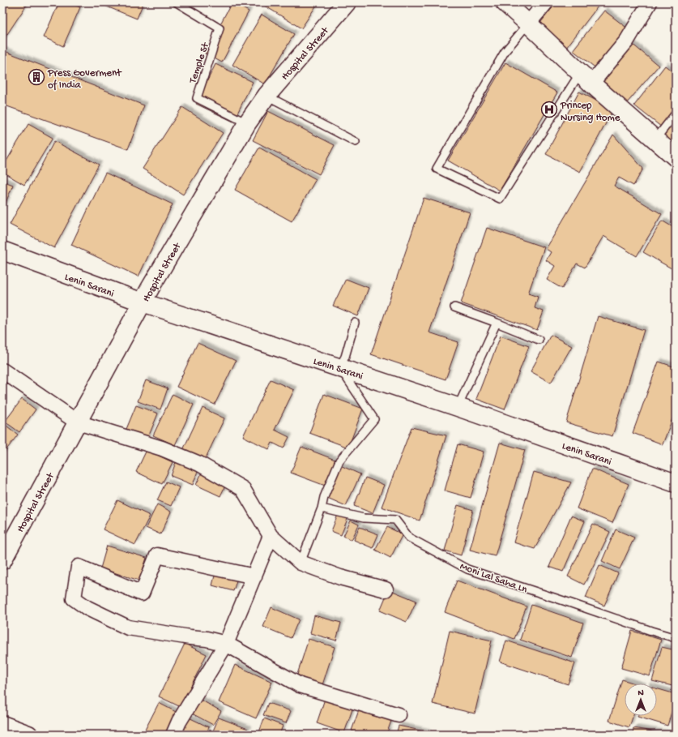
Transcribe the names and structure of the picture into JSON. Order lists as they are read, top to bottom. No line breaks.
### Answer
{"streets":{"main road":["Hospital Street","Lenin Sarani"],"lane":["Temple St","Moni Lal Saha Ln"]},"crossings":[["Hospital Street","Temple St"],["Hospital Street","Lenin Sarani"]],"places":{"building":["Press Goverment of India"],"hospital":["Princep Nursing Home"]},"north":"top"}
